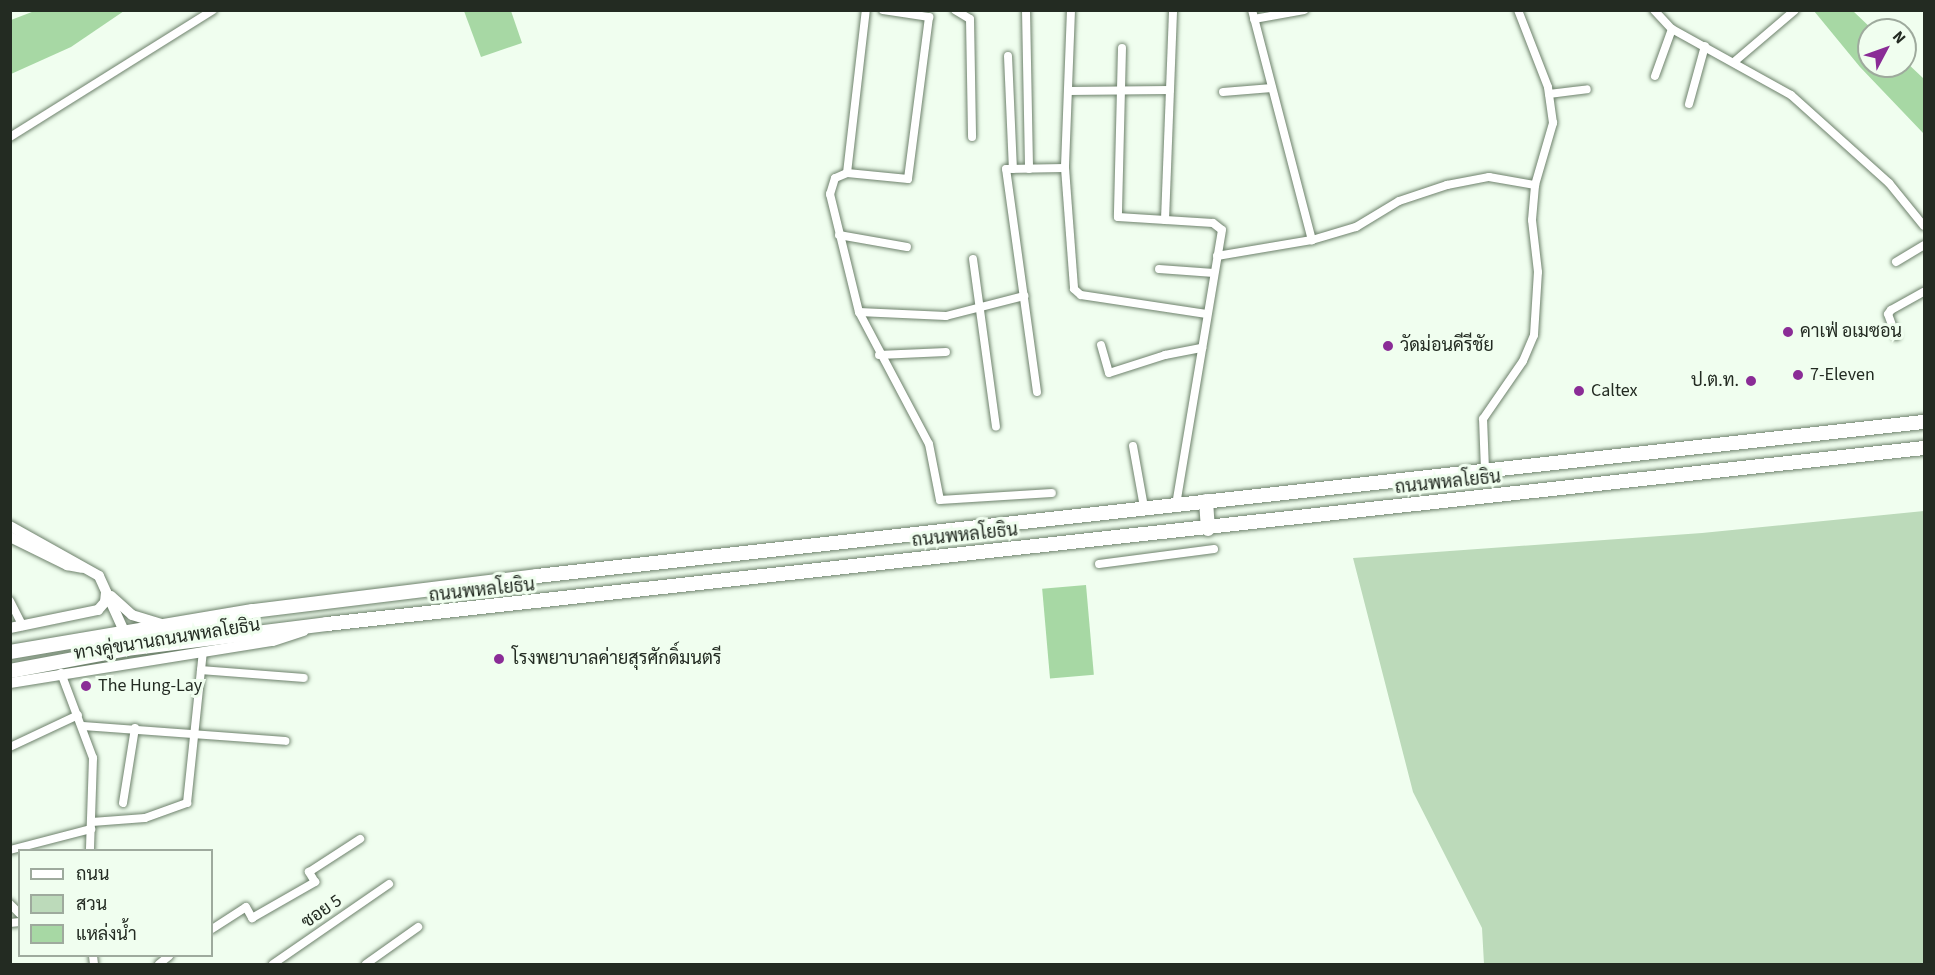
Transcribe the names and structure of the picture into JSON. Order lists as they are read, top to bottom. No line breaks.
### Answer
{"streets":{"highway":["ถนนพหลโยธิน"],"main road":["ทางคู่ขนานถนนพหลโยธิน"],"street":["ซอย 5"]},"crossings":[["ถนนพหลโยธิน","ทางคู่ขนานถนนพหลโยธิน"]],"places":["คาเฟ่ อเมซอน","วัดม่อนคีรีชัย","7-Eleven","ป.ต.ท.","Caltex","โรงพยาบาลค่ายสุรศักดิ์มนตรี","The Hung-Lay"],"legend":["ถนน","สวน","แหล่งน้ำ"],"north":"top right"}
